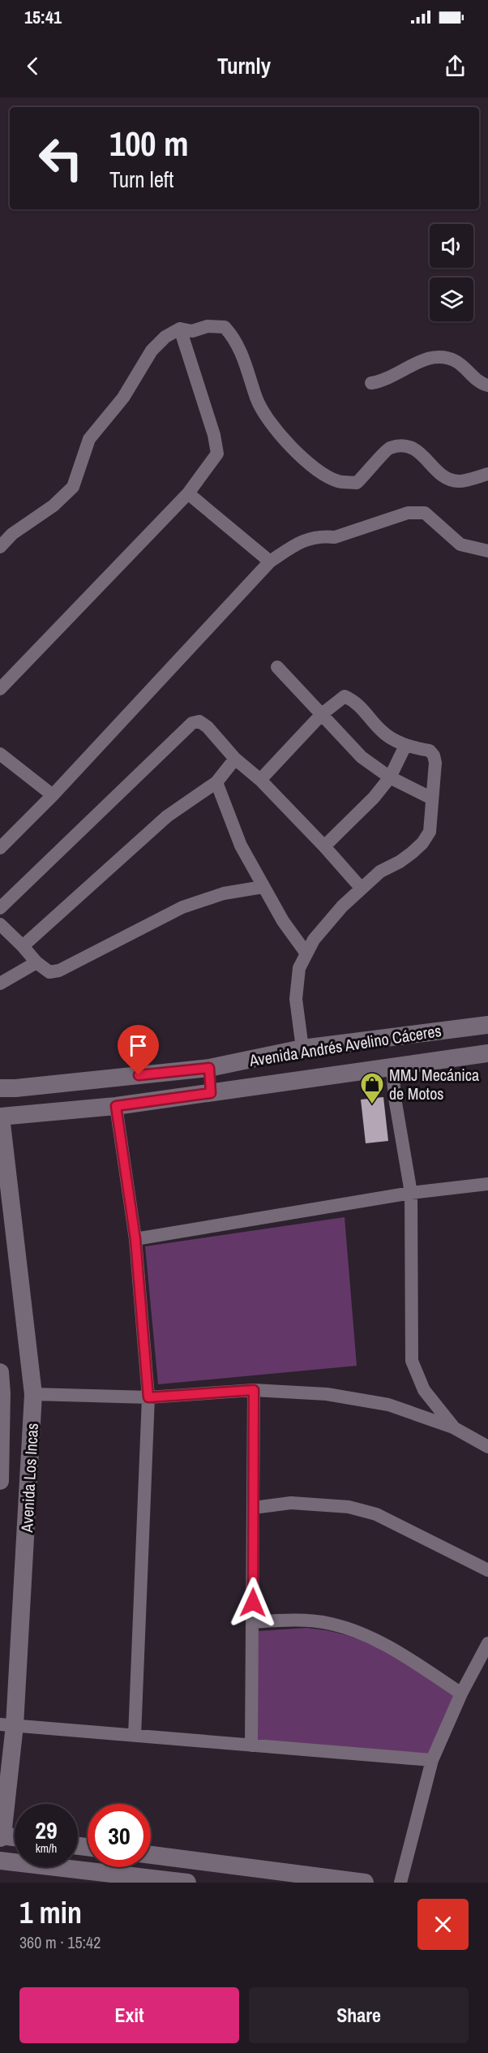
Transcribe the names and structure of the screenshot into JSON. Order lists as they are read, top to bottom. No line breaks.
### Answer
{"streets":{"main road":["Avenida Andrés Avelino Cáceres","Avenida Los Incas"]},"crossings":[["Avenida Andrés Avelino Cáceres","Avenida Los Incas"]],"places":{"shop":["MMJ Mecánica de Motos"]},"page":{"status":"15:41","header":"Turnly","turn":["100 m","Turn left"],"speed":"29 km/h","limit":"30","heading":["1 min","360 m · 15:42"],"buttons":["Exit","Share"]}}
